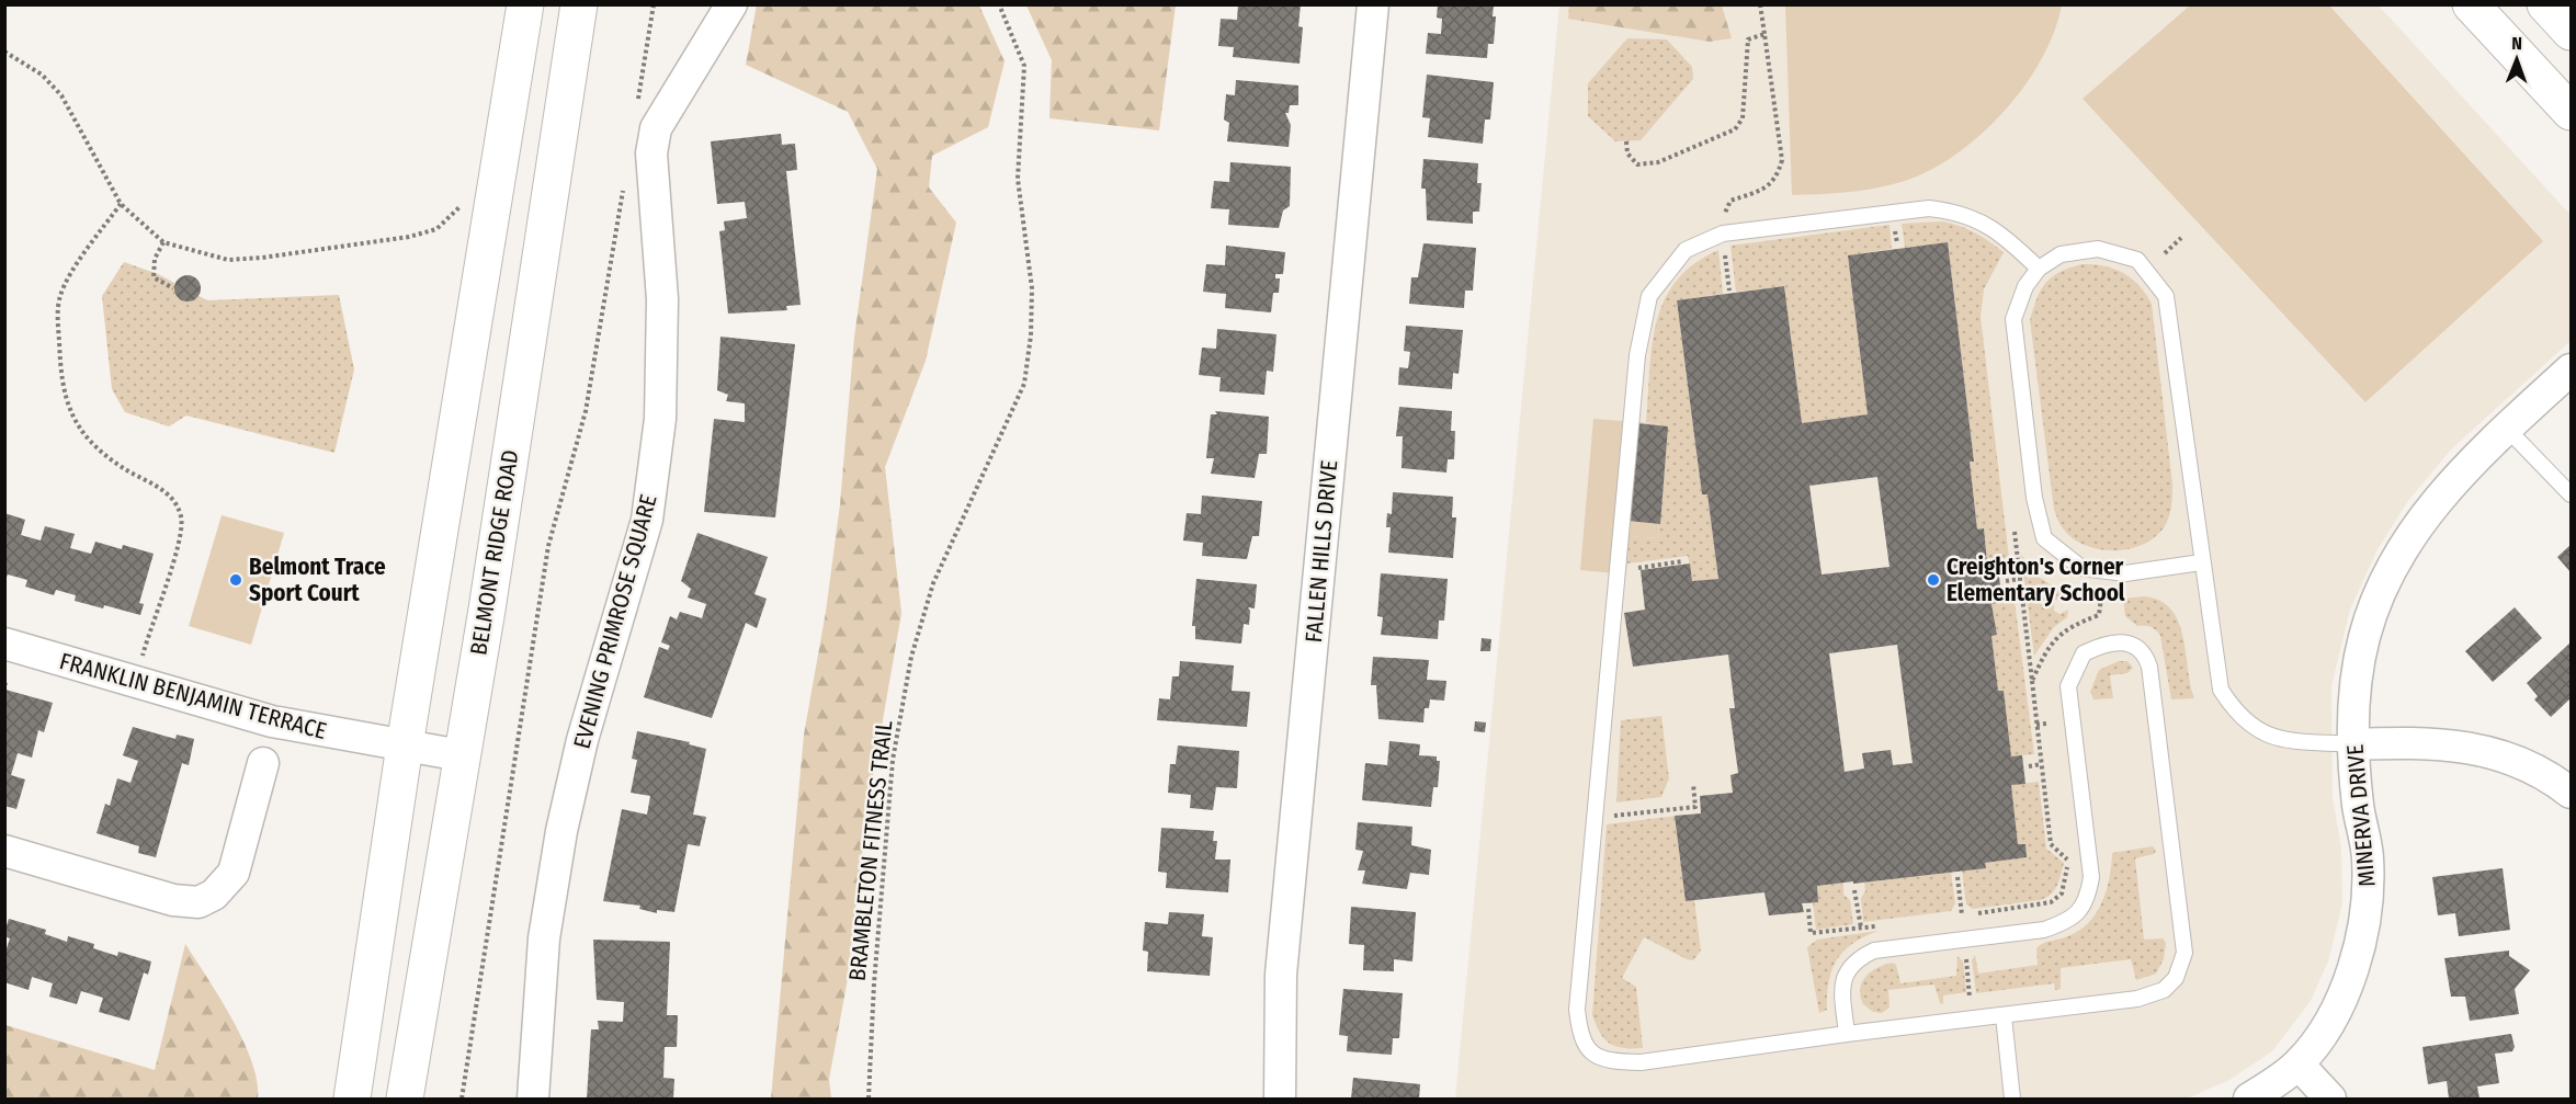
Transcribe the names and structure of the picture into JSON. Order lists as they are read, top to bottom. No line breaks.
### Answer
{"streets":{"main road":["BELMONT RIDGE ROAD"],"street":["FALLEN HILLS DRIVE","EVENING PRIMROSE SQUARE","FRANKLIN BENJAMIN TERRACE","MINERVA DRIVE"],"path":["BRAMBLETON FITNESS TRAIL"]},"crossings":[["BELMONT RIDGE ROAD","FRANKLIN BENJAMIN TERRACE"]],"places":["Belmont Trace Sport Court","Creighton's Corner Elementary School"],"north":"top"}
